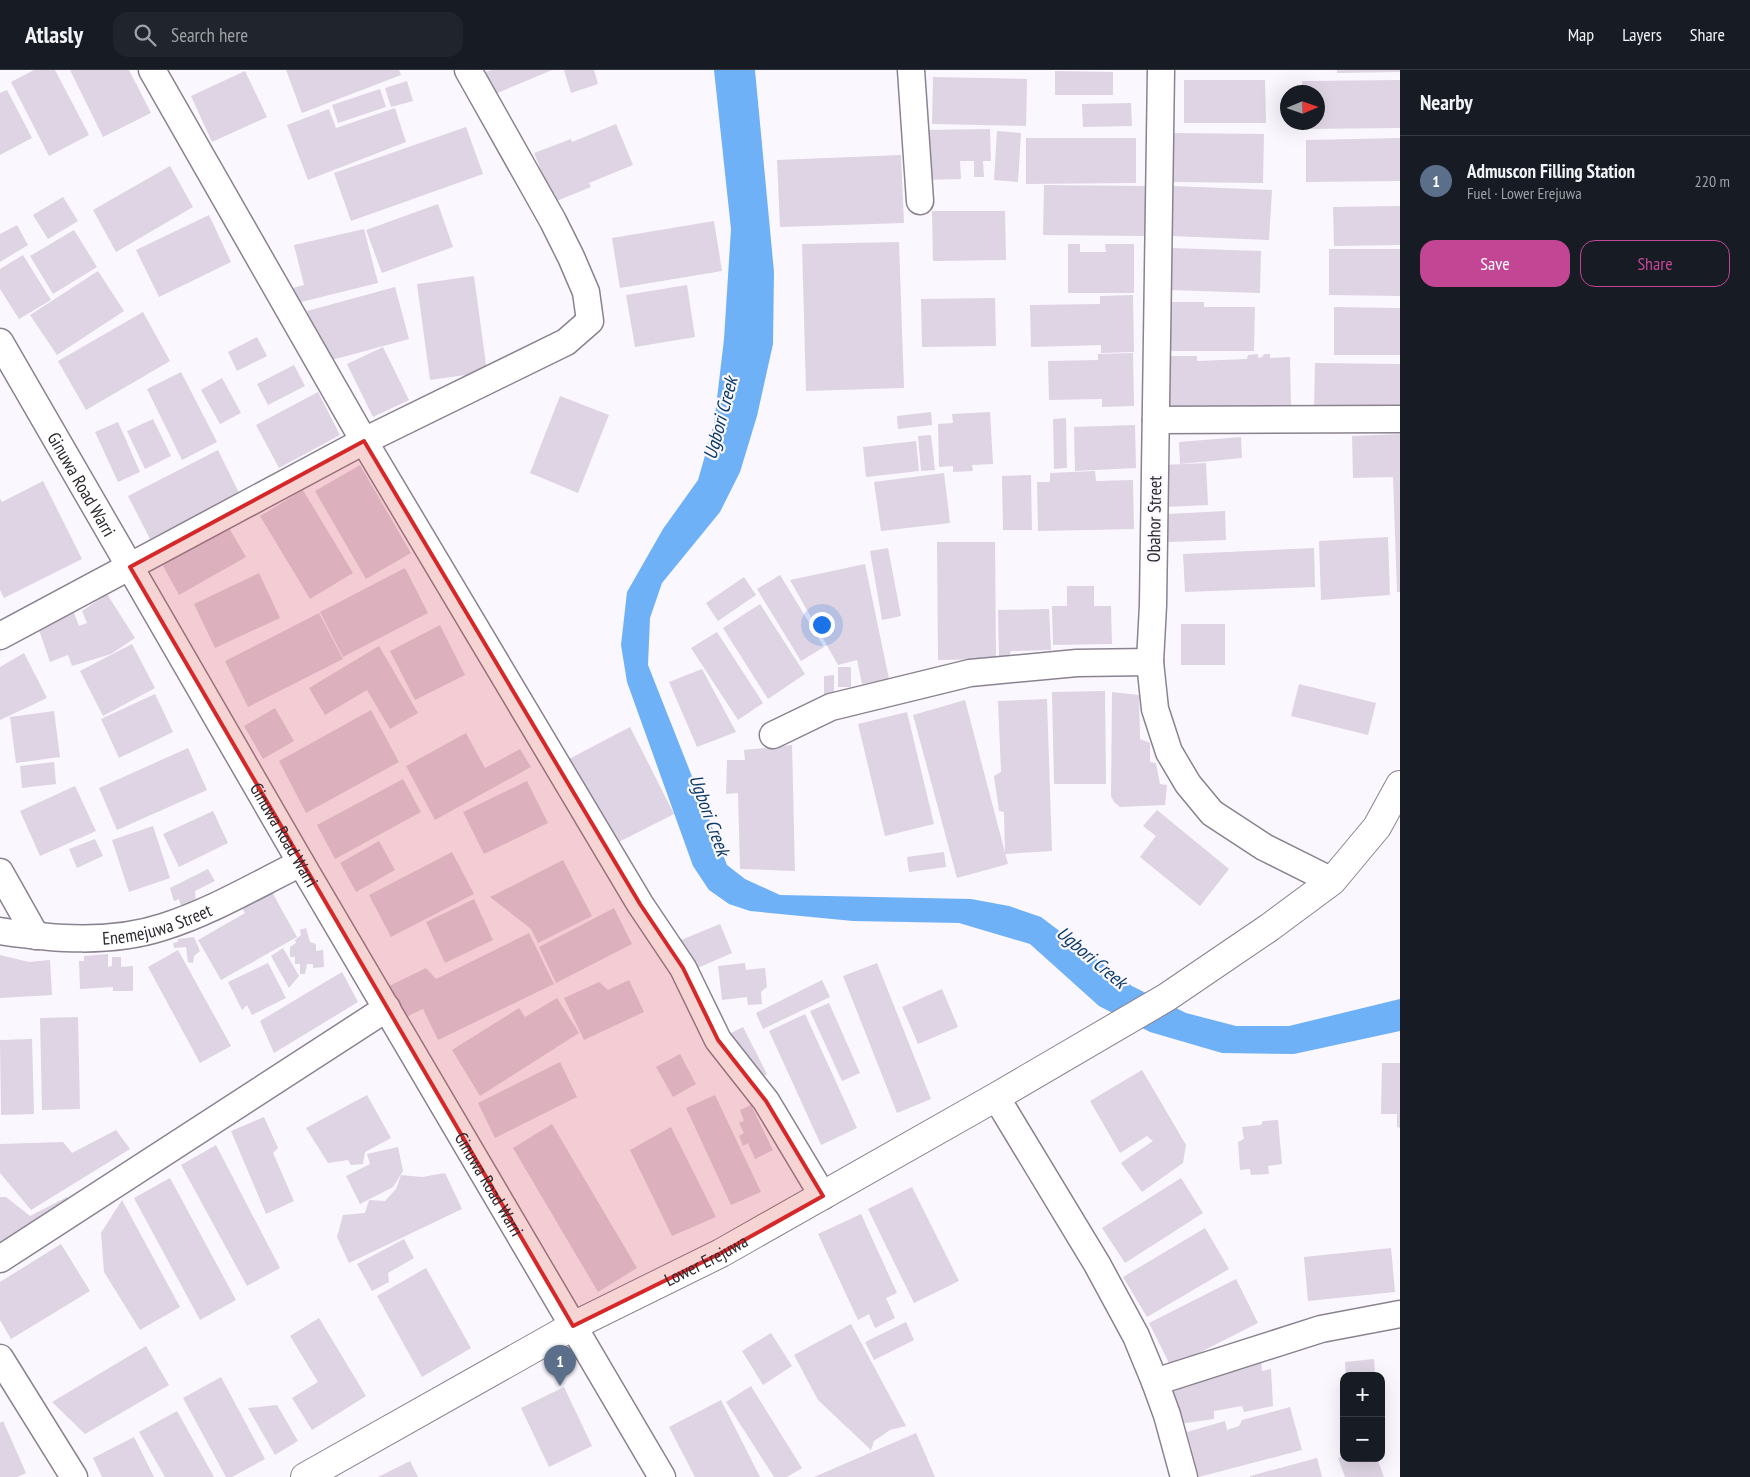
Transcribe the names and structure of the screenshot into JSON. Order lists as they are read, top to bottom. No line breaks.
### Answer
{"streets":{"street":["Ginuwa Road Warri","Obahor Street","Enemejuwa Street","Lower Erejuwa"]},"crossings":[["Ginuwa Road Warri","Enemejuwa Street"],["Ginuwa Road Warri","Lower Erejuwa"],["Obahor Street","Lower Erejuwa"]],"water":["Ugbori Creek"],"north":"right","page":{"header":"Atlasly","search":"Search here","nav":["Map","Layers","Share"],"heading":"Nearby","list":[{"mark":"1","name":"Admuscon Filling Station","note":"Fuel · Lower Erejuwa","value":"220 m"}],"buttons":["Save","Share"],"pins":"1","map_buttons":["+","−"]}}
